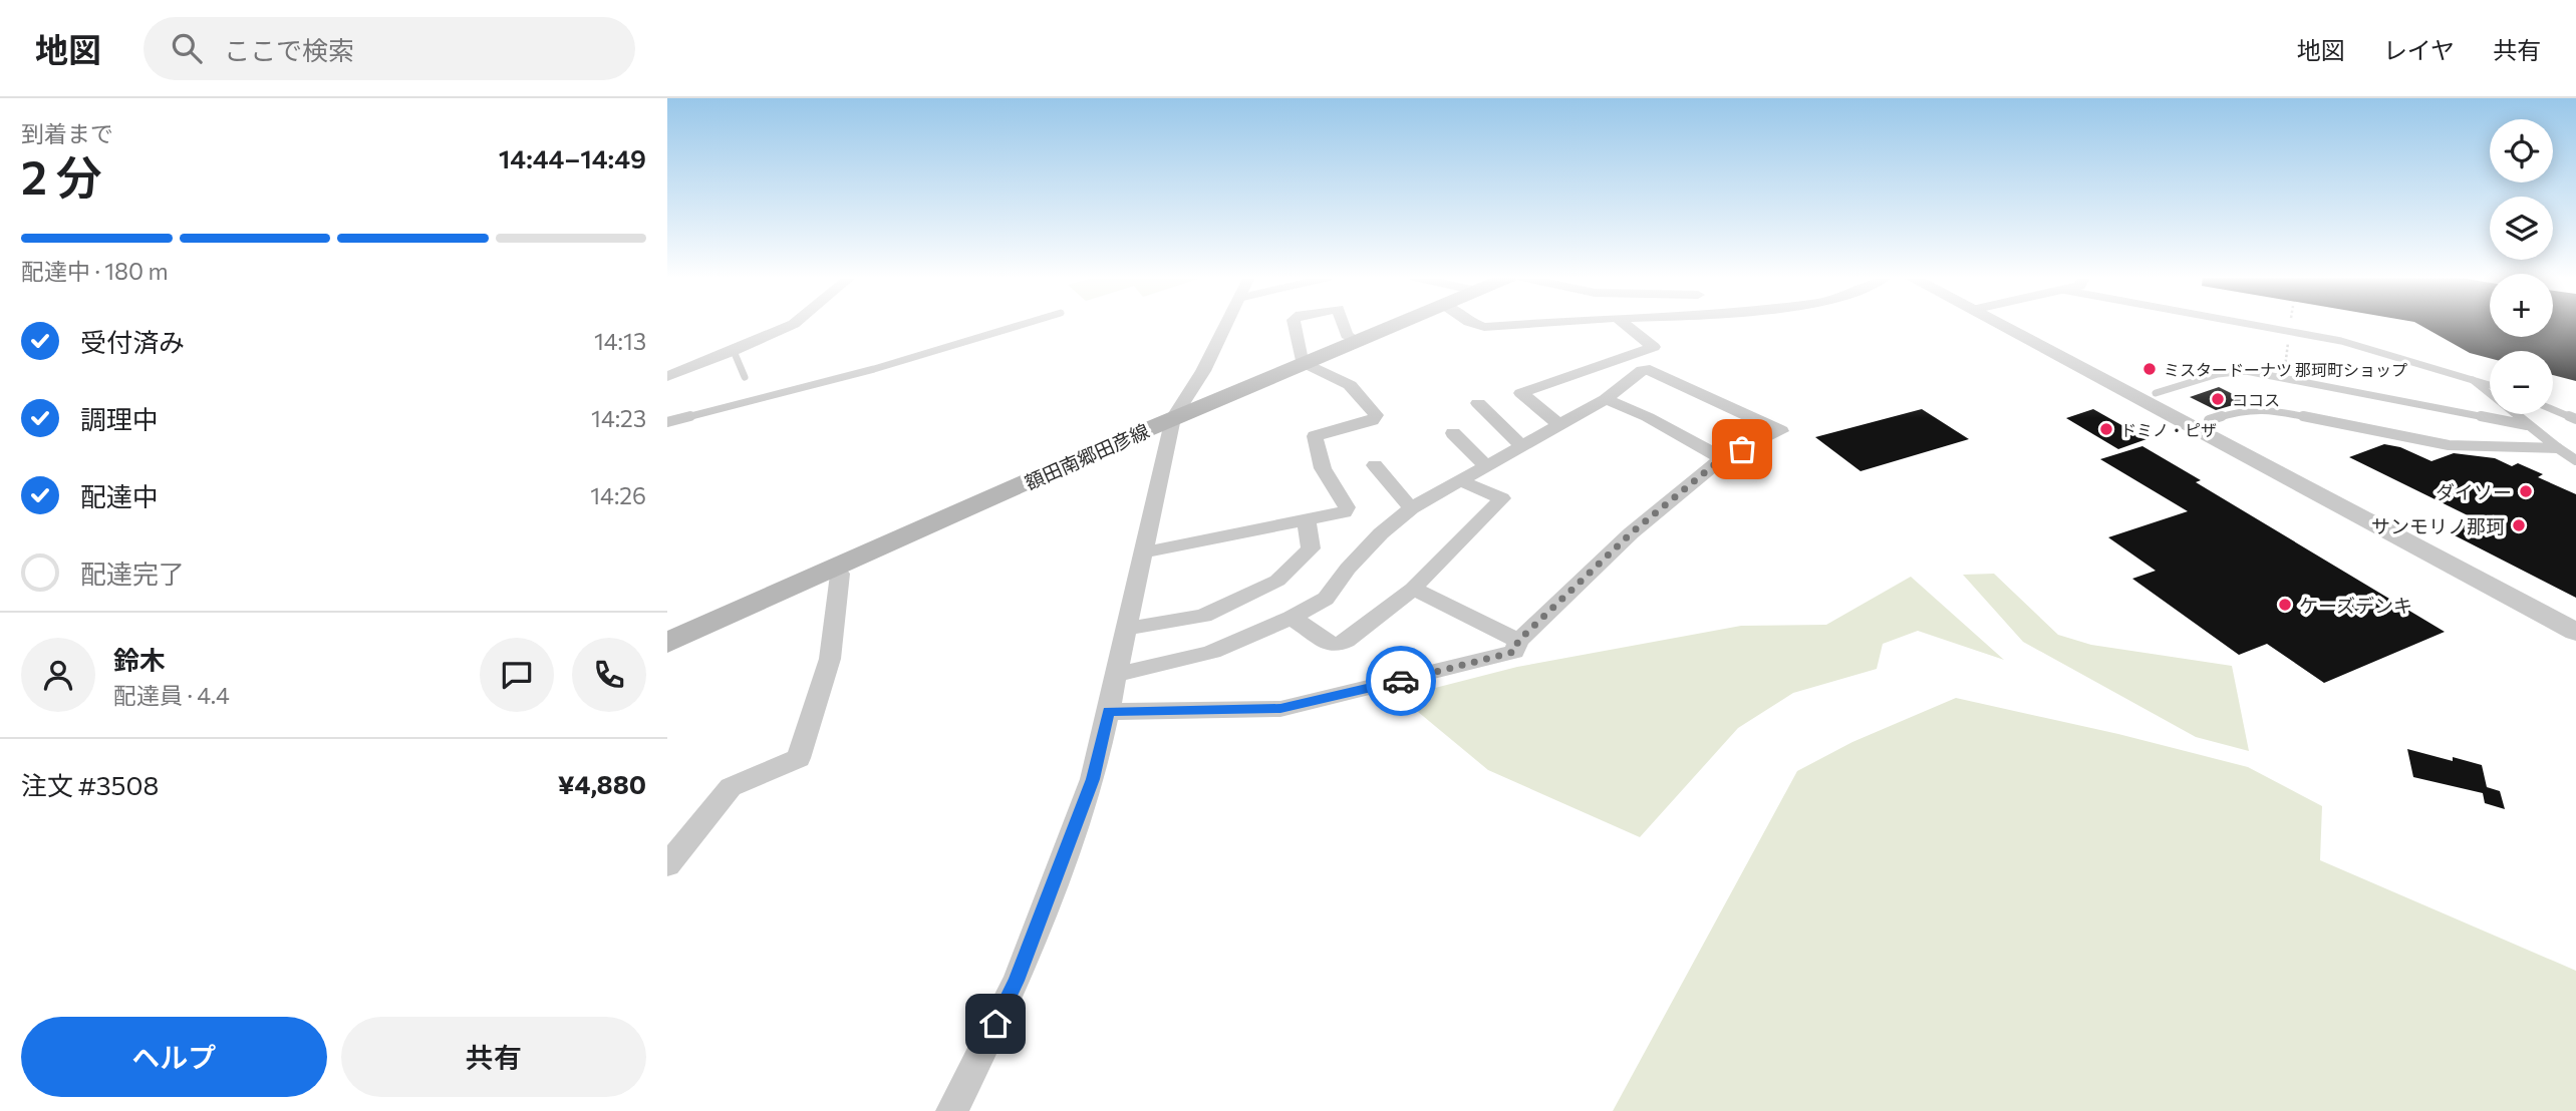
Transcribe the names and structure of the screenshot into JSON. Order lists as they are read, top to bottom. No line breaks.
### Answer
{"streets":{"main road":["額田南郷田彦線"]},"places":["ミスタードーナツ 那珂町ショップ","ココス","ドミノ・ピザ","ダイソー","サンモリノ那珂","ケーズデンキ"],"page":{"header":"地図","search":"ここで検索","nav":["地図","レイヤ","共有"],"heading":["2 分","到着まで","14:44–14:49"],"panel":["鈴木","配達員 · 4.4","注文 #3508","¥4,880"],"map_buttons":["+","−"],"bar":"配達中 · 180 m","list":[["受付済み","14:13"],["調理中","14:23"],["配達中","14:26"],"配達完了"],"buttons":["ヘルプ","共有"]}}
